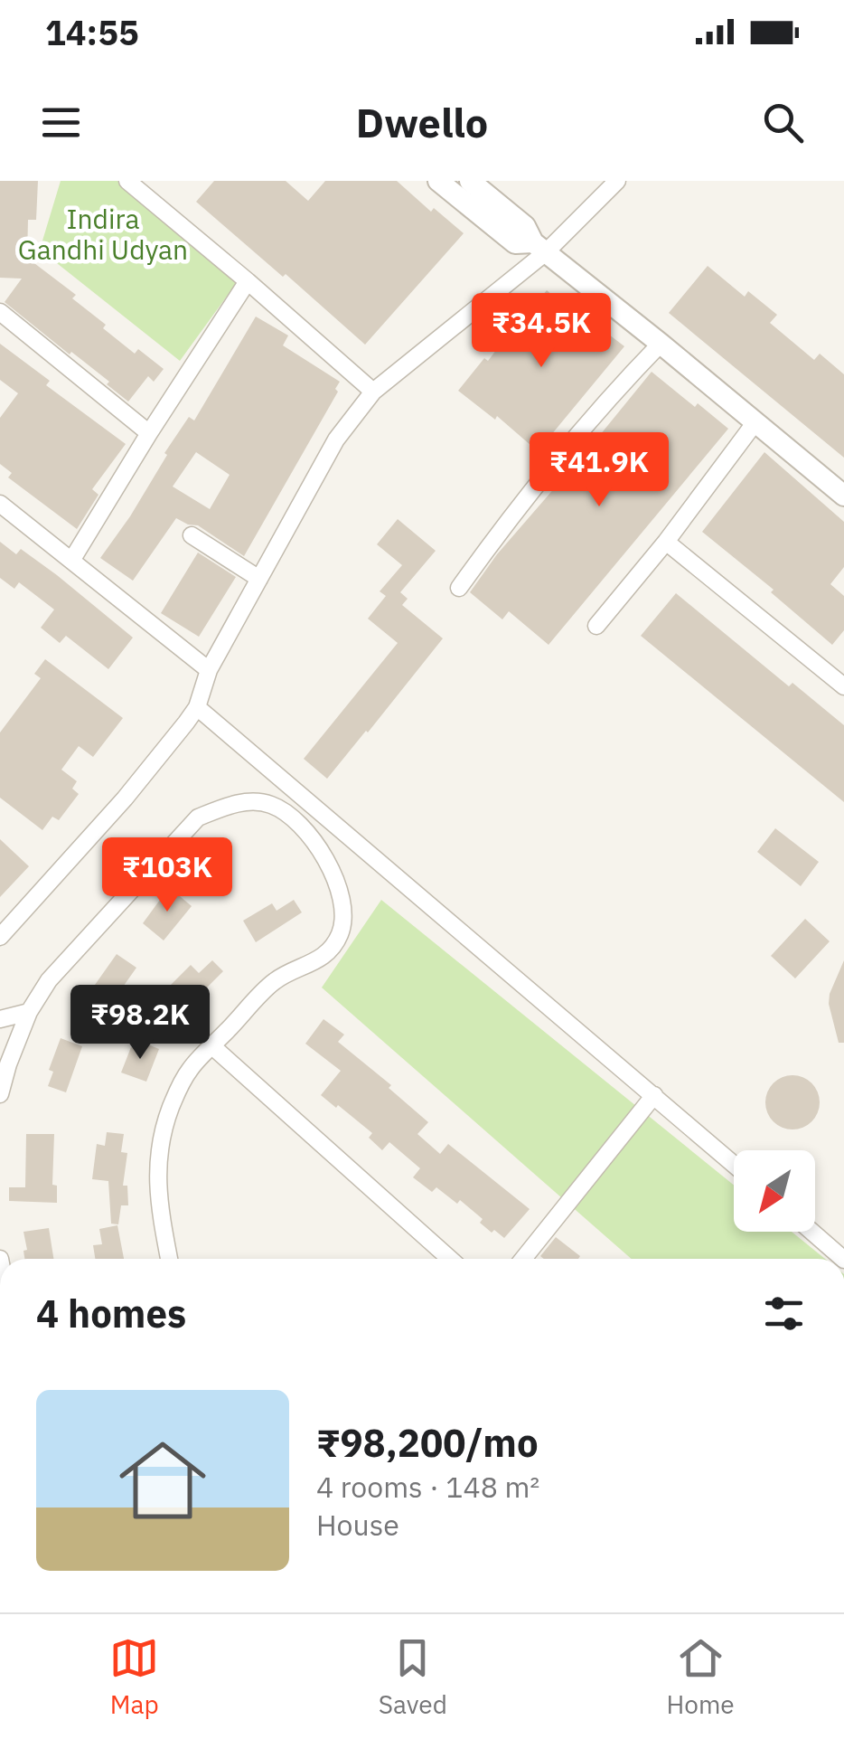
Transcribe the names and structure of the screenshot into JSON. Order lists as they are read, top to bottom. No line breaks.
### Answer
{"parks":["Indira Gandhi Udyan"],"north":"bottom left","page":{"status":"14:55","header":"Dwello","price":["₹34.5K","₹41.9K","₹103K","₹98.2K"],"heading":"4 homes","list":[{"name":"₹98,200/mo","note":"4 rooms · 148 m² · House"}],"tabs":["Map","Saved","Home"]}}
